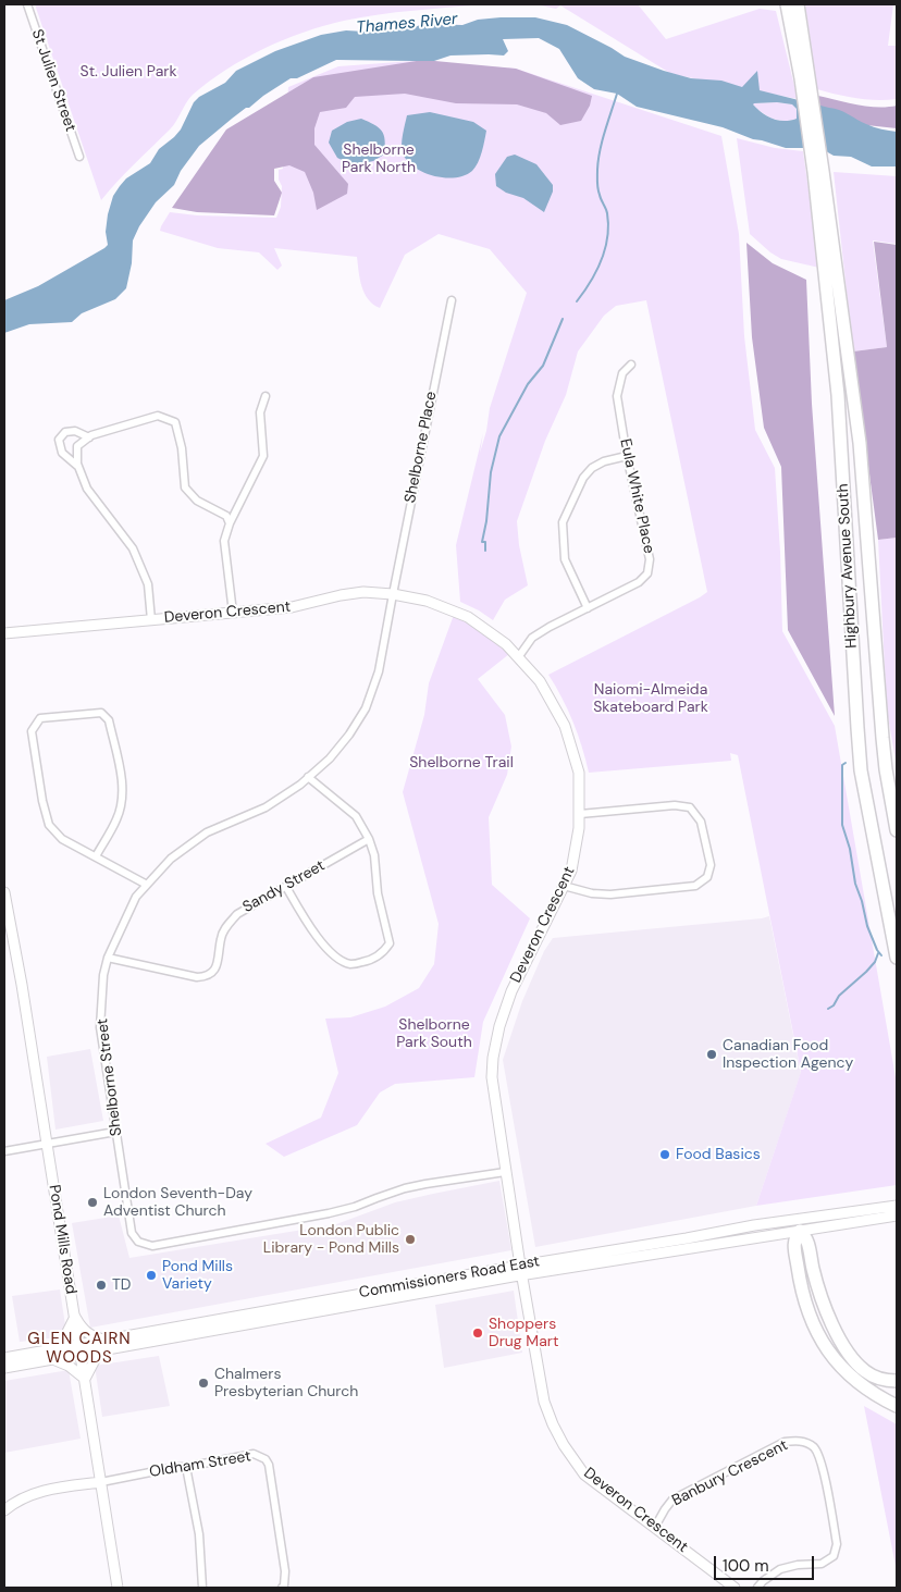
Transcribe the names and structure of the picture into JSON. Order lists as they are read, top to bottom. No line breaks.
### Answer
{"streets":{"highway":["Highbury Avenue South"],"main road":["Deveron Crescent","Pond Mills Road","Commissioners Road East"],"street":["St Julien Street","Shelborne Place","Eula White Place","Sandy Street","Shelborne Street","Oldham Street","Banbury Crescent"]},"crossings":[["Shelborne Place","Deveron Crescent"],["Shelborne Place","Shelborne Street"],["Eula White Place","Deveron Crescent"],["Deveron Crescent","Shelborne Street"],["Deveron Crescent","Commissioners Road East"],["Deveron Crescent","Banbury Crescent"],["Sandy Street","Shelborne Street"],["Pond Mills Road","Commissioners Road East"],["Pond Mills Road","Oldham Street"]],"districts":["GLEN CAIRN WOODS"],"water":["Thames River"],"parks":["St. Julien Park","Shelborne Park North","Naiomi-Almeida Skateboard Park","Shelborne Trail","Shelborne Park South"],"places":["Canadian Food Inspection Agency","Food Basics","London Seventh-Day Adventist Church","London Public Library - Pond Mills","Pond Mills Variety","TD","Shoppers Drug Mart","Chalmers Presbyterian Church"],"scale_bar":"100 m"}
